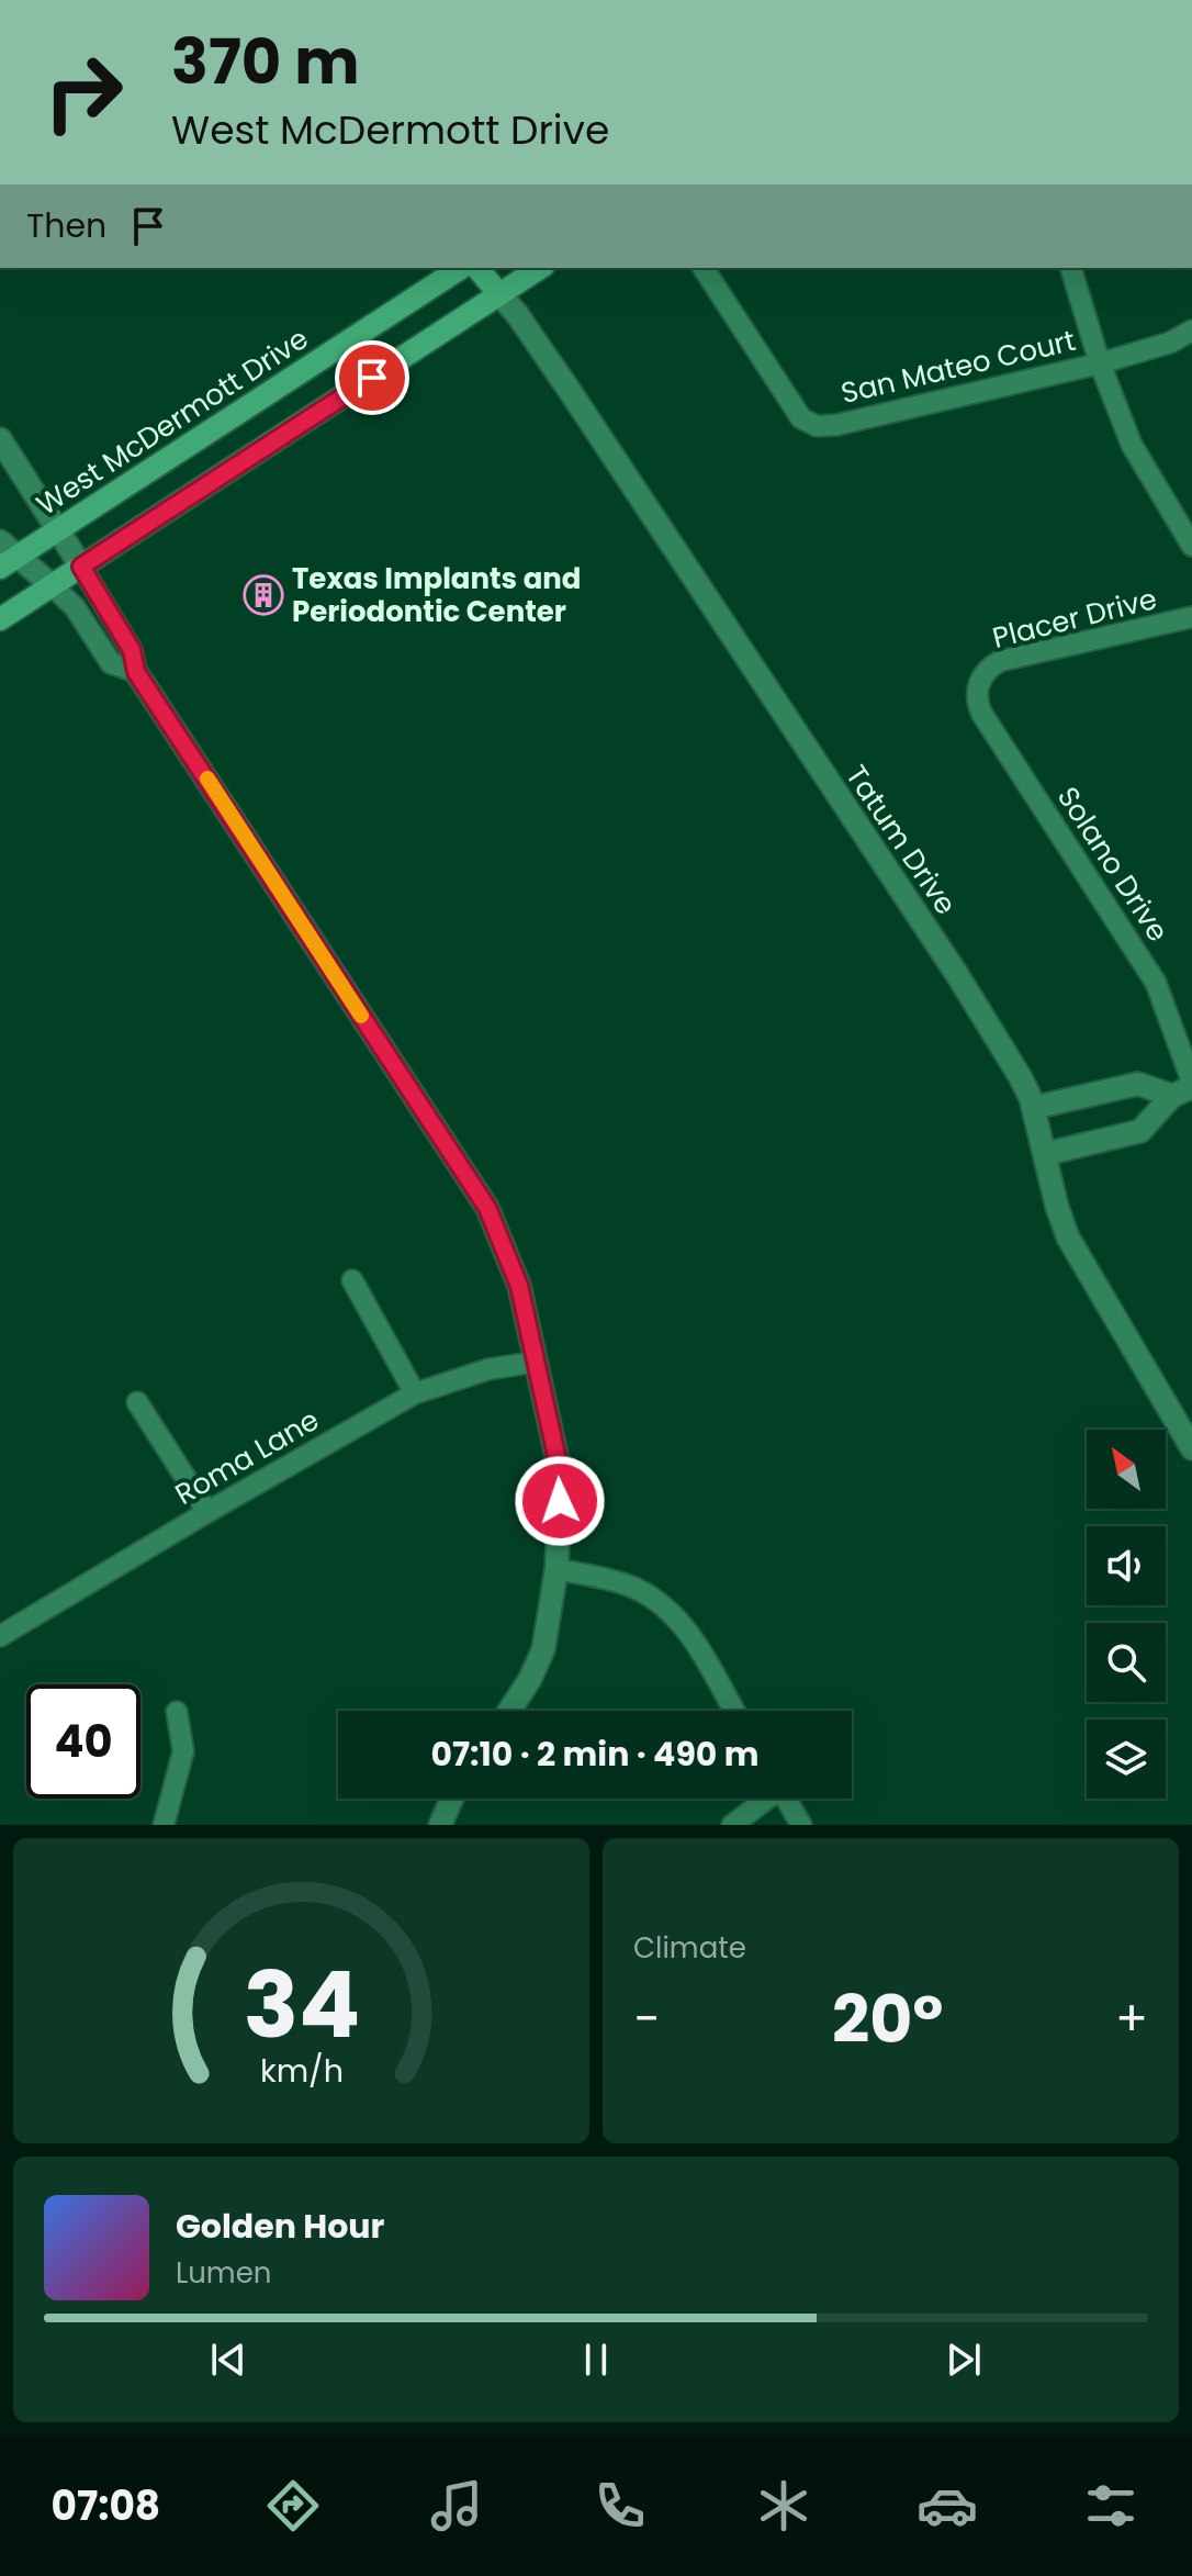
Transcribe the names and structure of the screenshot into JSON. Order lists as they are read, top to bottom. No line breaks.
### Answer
{"streets":{"main road":["West McDermott Drive"],"street":["San Mateo Court","Placer Drive","Tatum Drive","Solano Drive","Roma Lane"]},"crossings":[["Placer Drive","Solano Drive"]],"places":{"building":["Texas Implants and Periodontic Center"]},"north":"top left","page":{"turn":["370 m","West McDermott Drive"],"then":"Then","limit":"40","trip":"07:10 · 2 min · 490 m","tile":"Climate","heat":["−","20°","+"],"song":["Golden Hour","Lumen"],"tabs":"07:08","gauge":["34","km/h"]}}
